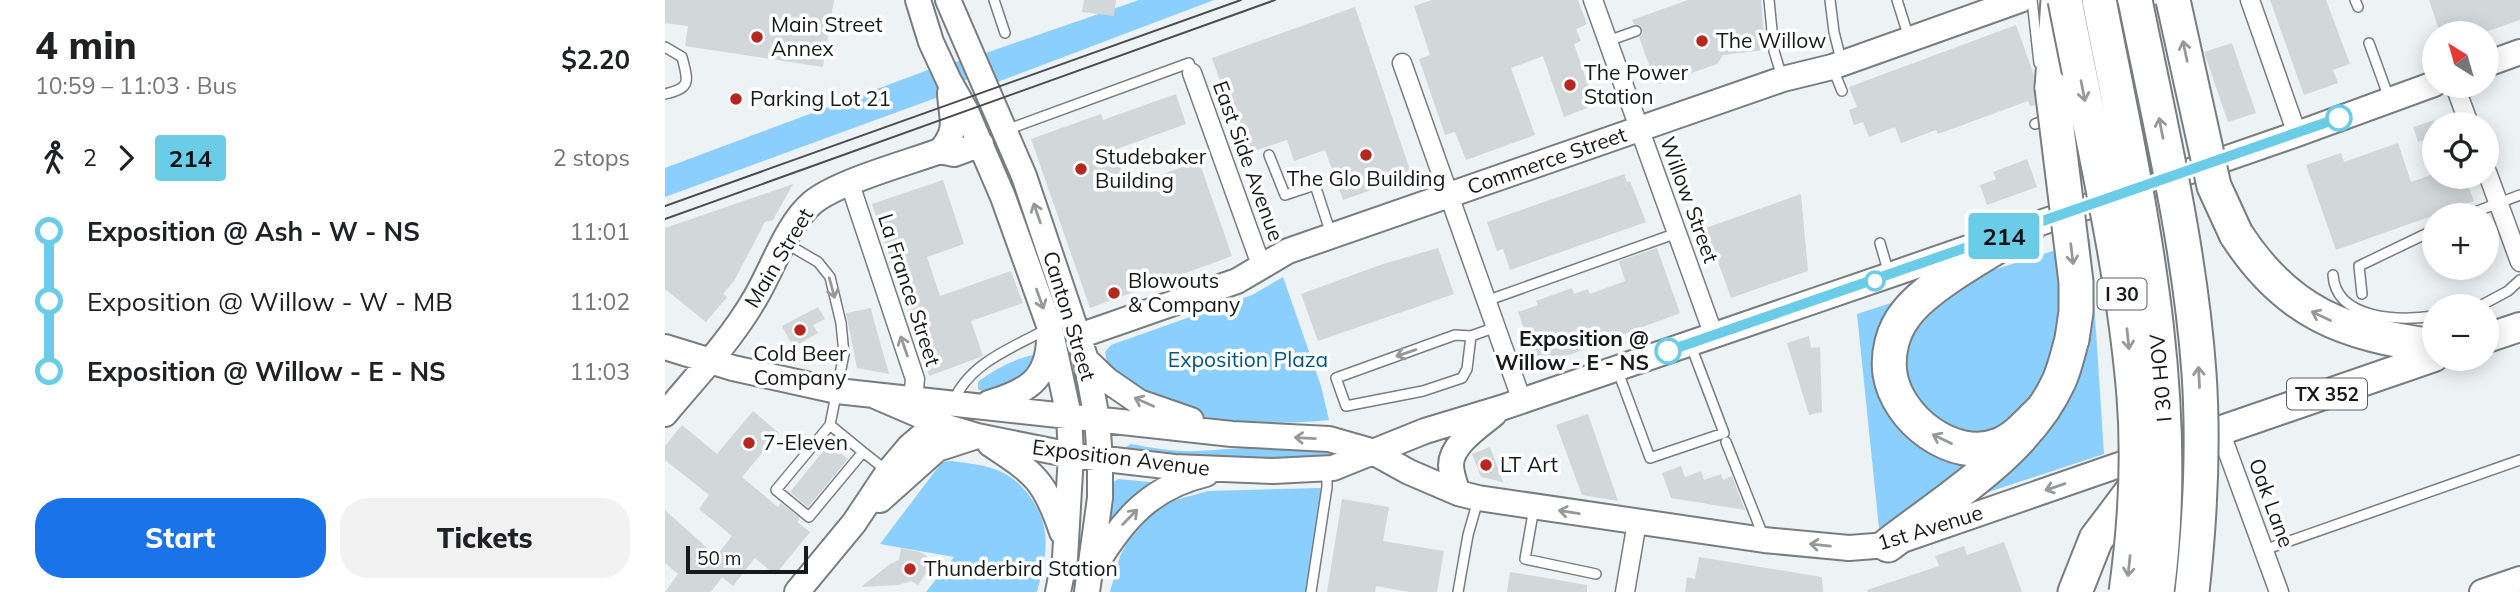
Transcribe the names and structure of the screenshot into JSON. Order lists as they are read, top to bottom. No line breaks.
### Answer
{"streets":{"highway":["I 30","I 30 HOV"],"main road":["Commerce Street","Main Street","Canton Street","TX 352","Exposition Avenue","1st Avenue"],"street":["East Side Avenue","Willow Street","La France Street","Oak Lane"]},"crossings":[["East Side Avenue","Commerce Street"],["Commerce Street","Willow Street"],["Commerce Street","Canton Street"],["Willow Street","Exposition Avenue"],["Main Street","La France Street"],["Main Street","Canton Street"],["Main Street","Exposition Avenue"],["La France Street","Exposition Avenue"],["Canton Street","Exposition Avenue"],["Exposition Avenue","1st Avenue"],["Oak Lane","1st Avenue"]],"one_way":["La France Street","1st Avenue"],"parks":["Exposition Plaza"],"places":["Main Street Annex","The Willow","The Power Station","Parking Lot 21","The Glo Building","Studebaker Building","Blowouts & Company","Cold Beer Company","Exposition @ Willow - E - NS","7-Eleven","LT Art","Thunderbird Station"],"lines":["bus line 214"],"scale_bar":"50 m","north":"top left","page":{"heading":["4 min","10:59 – 11:03 · Bus","$2.20"],"on_map":"214","map_buttons":["+","−"],"legs":["2","214","2 stops"],"list":[{"name":"Exposition @ Ash - W - NS","value":"11:01"},{"name":"Exposition @ Willow - W - MB","value":"11:02"},{"name":"Exposition @ Willow - E - NS","value":"11:03"}],"buttons":["Start","Tickets"],"scale":"50 m"}}
